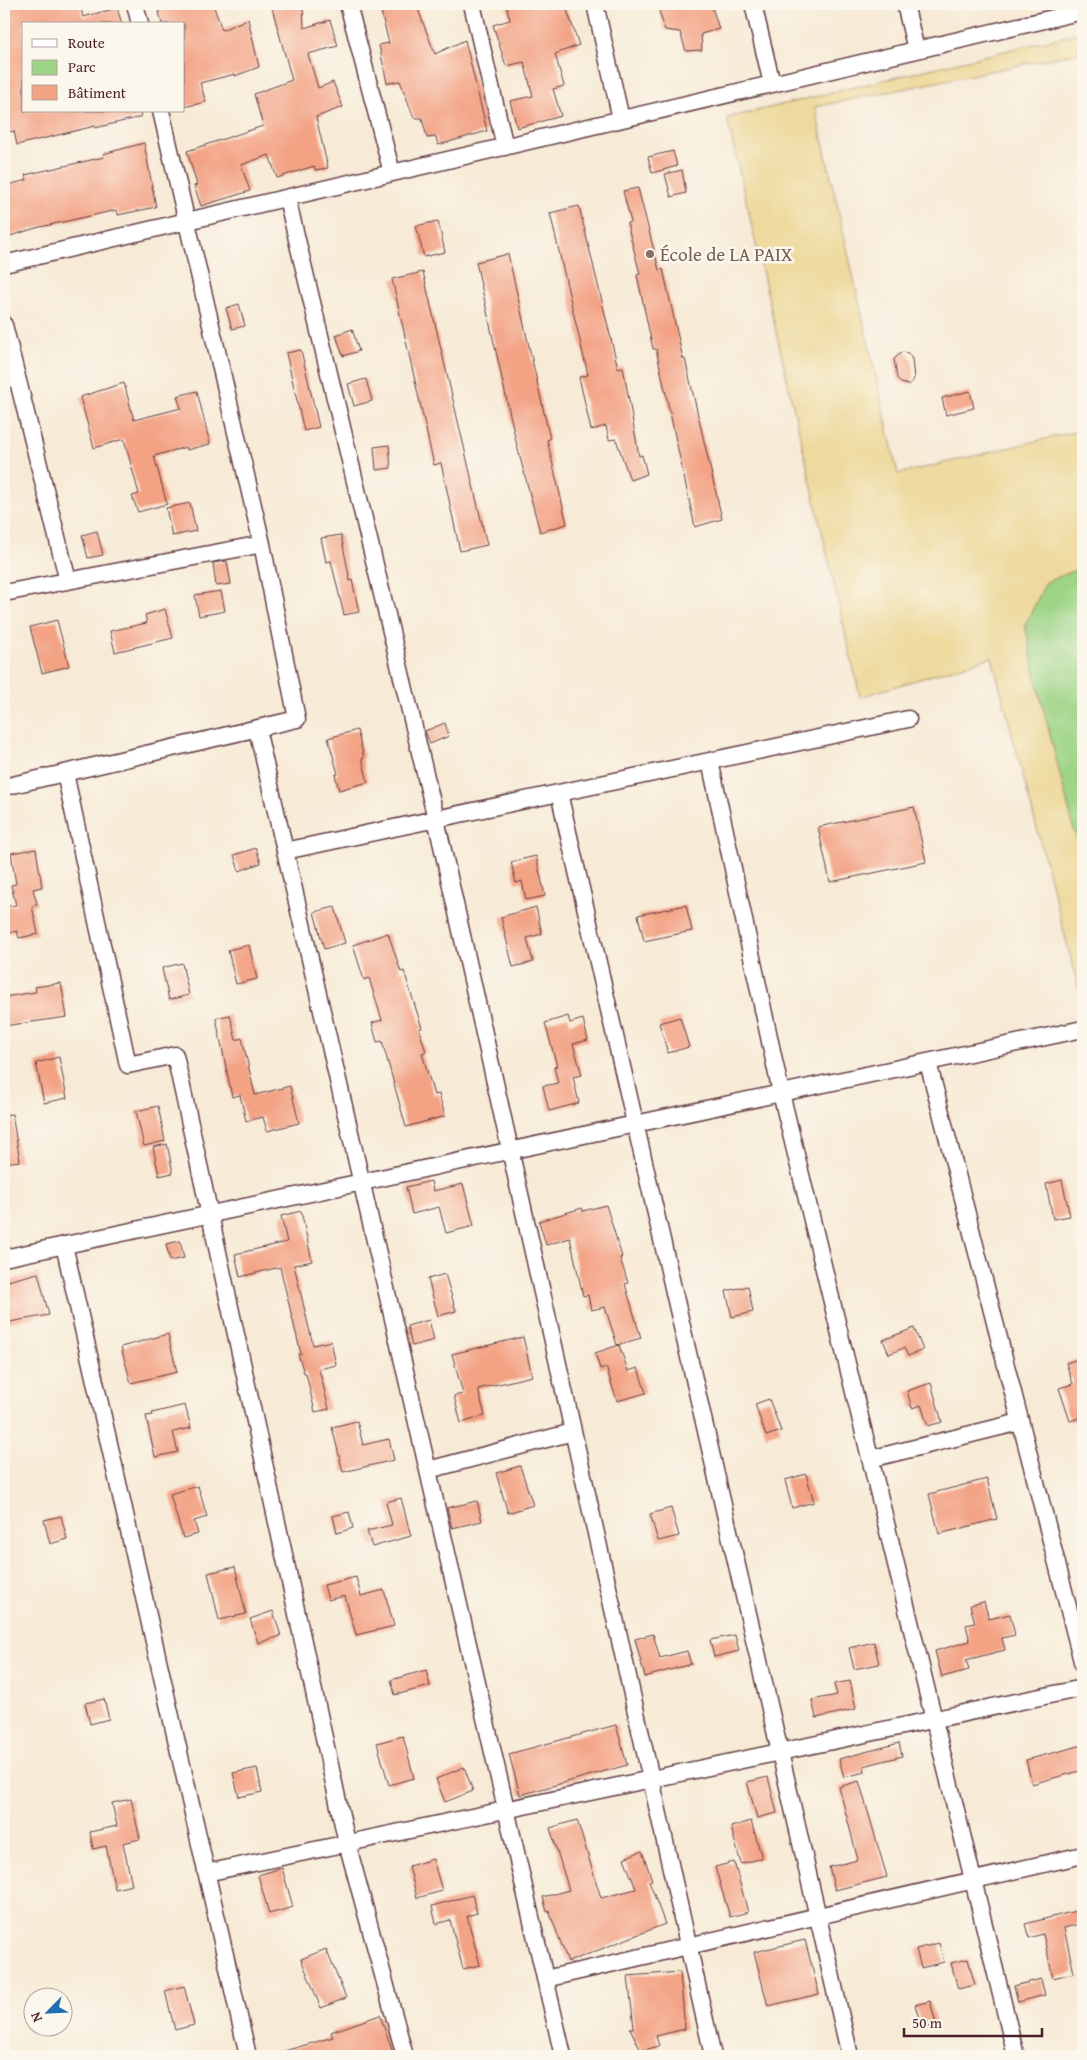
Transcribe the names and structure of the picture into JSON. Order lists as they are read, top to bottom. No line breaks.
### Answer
{"places":["École de LA PAIX"],"legend":["Route","Parc","Bâtiment"],"scale_bar":"50 m","north":"bottom left"}
